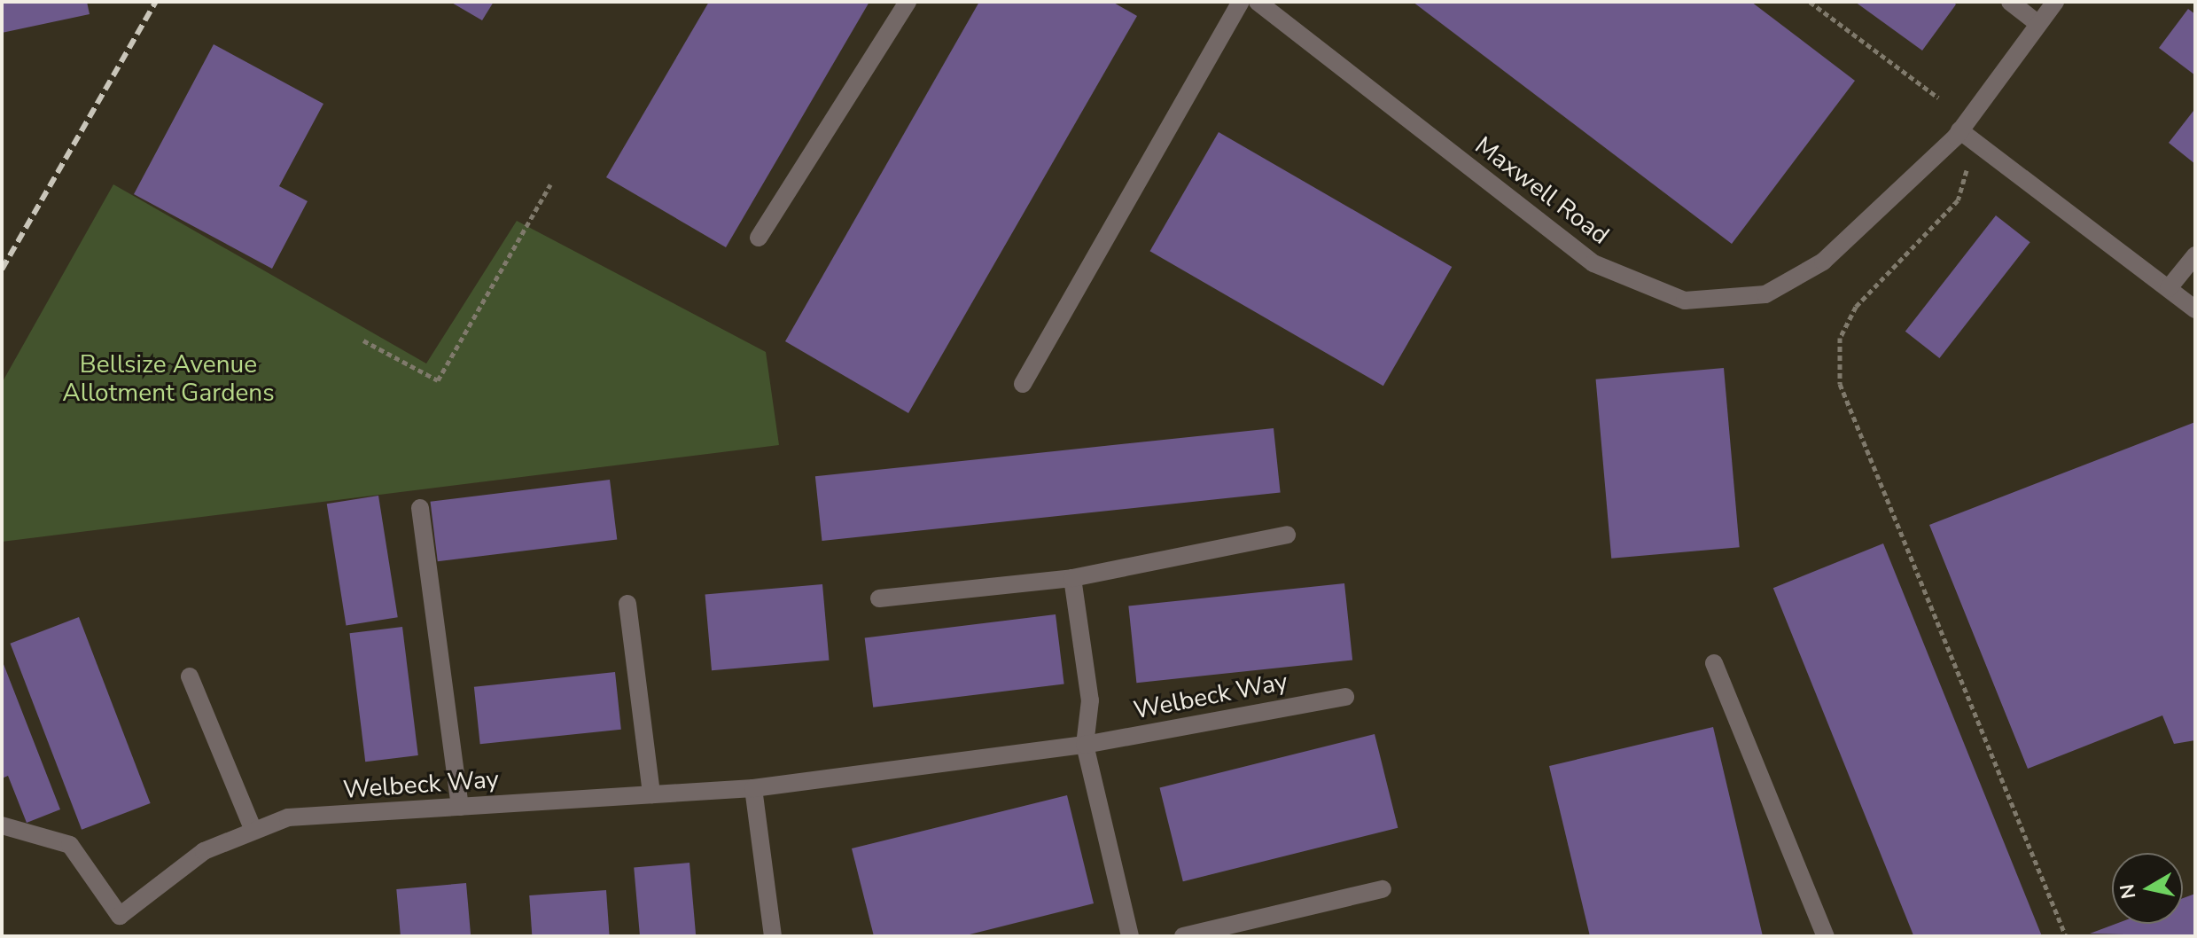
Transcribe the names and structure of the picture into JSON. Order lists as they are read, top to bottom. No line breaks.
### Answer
{"streets":{"street":["Maxwell Road","Welbeck Way"]},"parks":["Bellsize Avenue Allotment Gardens"],"north":"left"}
